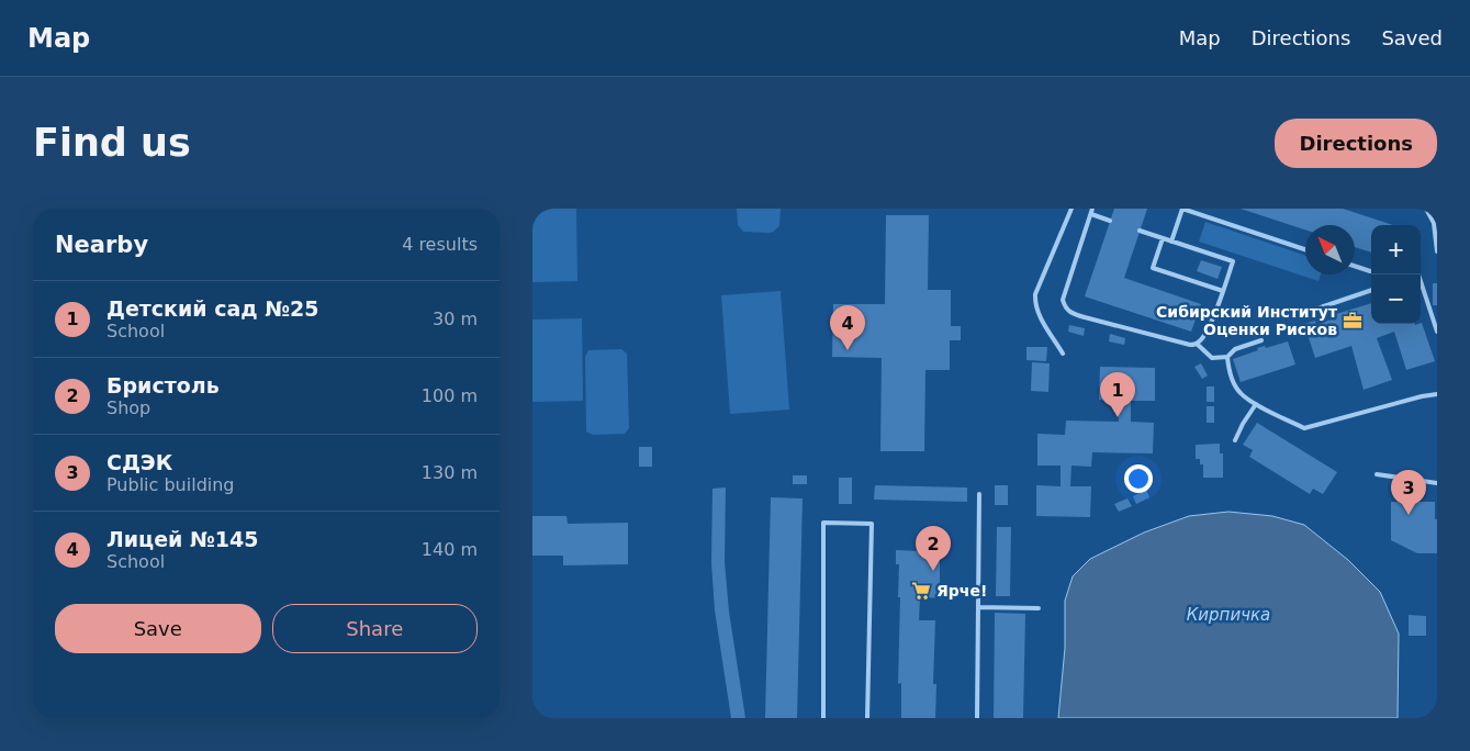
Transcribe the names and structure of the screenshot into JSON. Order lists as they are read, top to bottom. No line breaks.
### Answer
{"water":["Кирпичка"],"places":{"office":["Сибирский Институт Оценки Рисков"],"supermarket":["Ярче!"]},"north":"top left","page":{"header":"Map","nav":["Map","Directions","Saved"],"buttons":["Directions",["Save","Share"]],"title":"Find us","heading":["Nearby","4 results"],"map_buttons":["+","−"],"list":[{"mark":"1","name":"Детский сад №25","note":"School","value":"30 m"},{"mark":"2","name":"Бристоль","note":"Shop","value":"100 m"},{"mark":"3","name":"СДЭК","note":"Public building","value":"130 m"},{"mark":"4","name":"Лицей №145","note":"School","value":"140 m"}],"pins":["4","1","3","2"]}}
